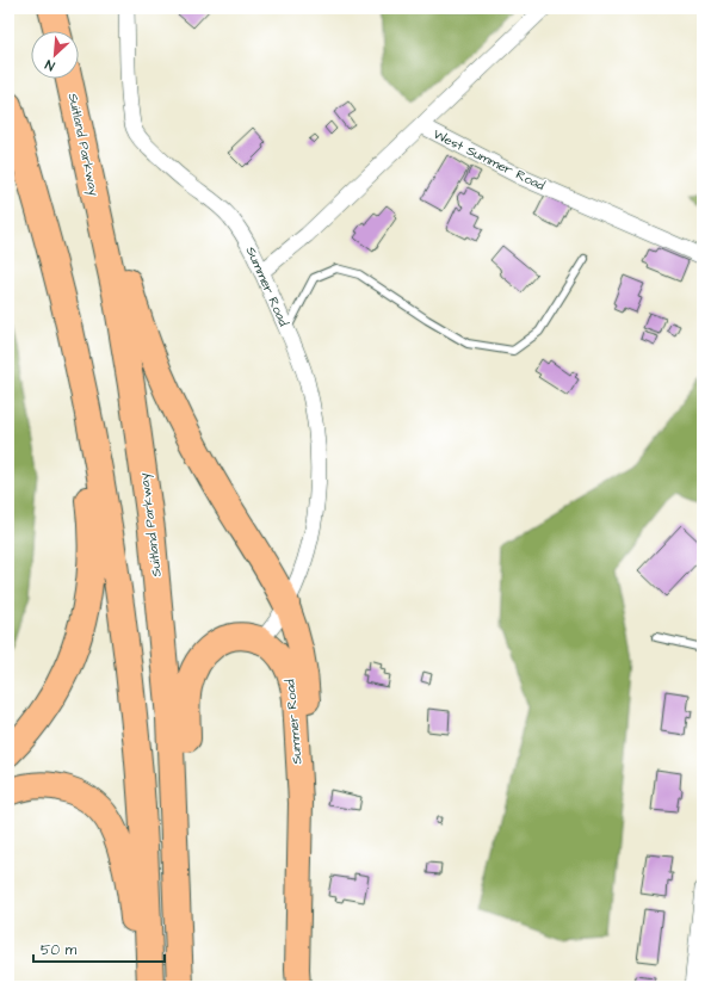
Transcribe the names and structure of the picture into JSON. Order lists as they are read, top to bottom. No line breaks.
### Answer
{"streets":{"highway":["Suitland Parkway"],"main road":["Summer Road"],"street":["West Summer Road"]},"crossings":[["West Summer Road","Summer Road"]],"scale_bar":"50 m","north":"bottom left"}
